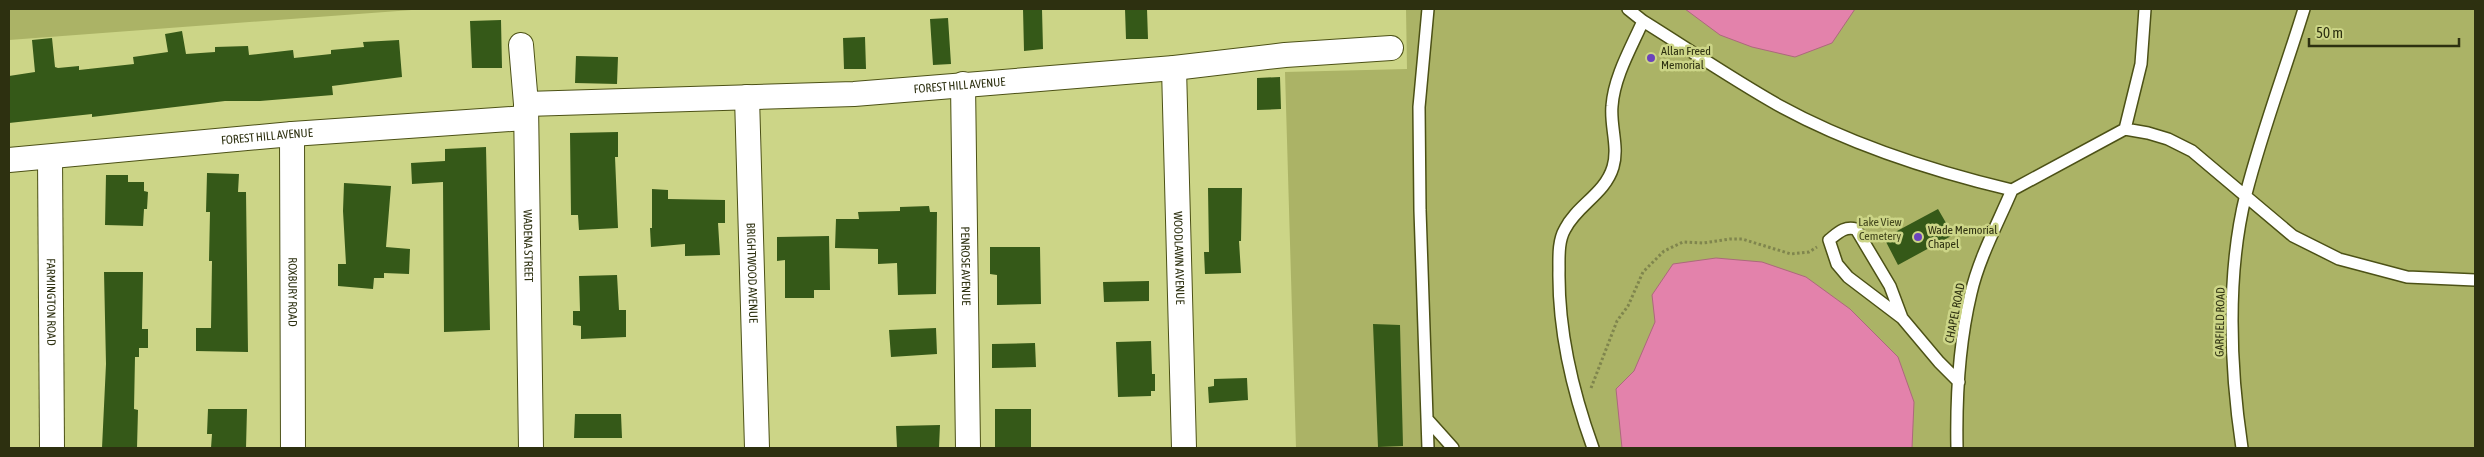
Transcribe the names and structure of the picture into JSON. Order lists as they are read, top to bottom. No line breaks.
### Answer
{"streets":{"street":["FOREST HILL AVENUE","WADENA STREET","WOODLAWN AVENUE","PENROSE AVENUE","BRIGHTWOOD AVENUE","ROXBURY ROAD","FARMINGTON ROAD"],"lane":["CHAPEL ROAD","GARFIELD ROAD"]},"crossings":[["FOREST HILL AVENUE","WADENA STREET"],["FOREST HILL AVENUE","WOODLAWN AVENUE"],["FOREST HILL AVENUE","PENROSE AVENUE"],["FOREST HILL AVENUE","BRIGHTWOOD AVENUE"],["FOREST HILL AVENUE","ROXBURY ROAD"],["FOREST HILL AVENUE","FARMINGTON ROAD"]],"parks":["Lake View Cemetery"],"places":["Allan Freed Memorial","Wade Memorial Chapel"],"scale_bar":"50 m"}
